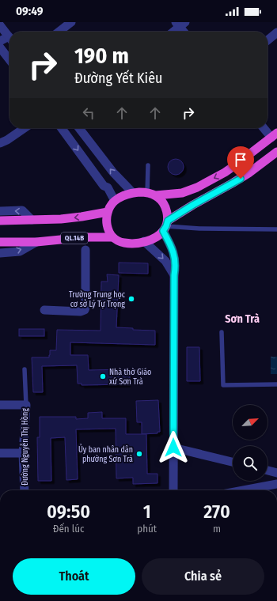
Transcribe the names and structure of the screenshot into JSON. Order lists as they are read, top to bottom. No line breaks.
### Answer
{"streets":{"highway":["QL.14B"],"street":["Đường Nguyễn Thị Hồng"]},"districts":["Sơn Trà"],"places":["Trường Trung học cơ sở Lý Tự Trọng","Nhà thờ Giáo xứ Sơn Trà","Ủy ban nhân dân phường Sơn Trà"],"north":"top right","page":{"status":"09:49","turn":["190 m","Đường Yết Kiêu"],"eta":["09:50","Đến lúc","1","phút","270","m"],"buttons":["Thoát","Chia sẻ"]}}
